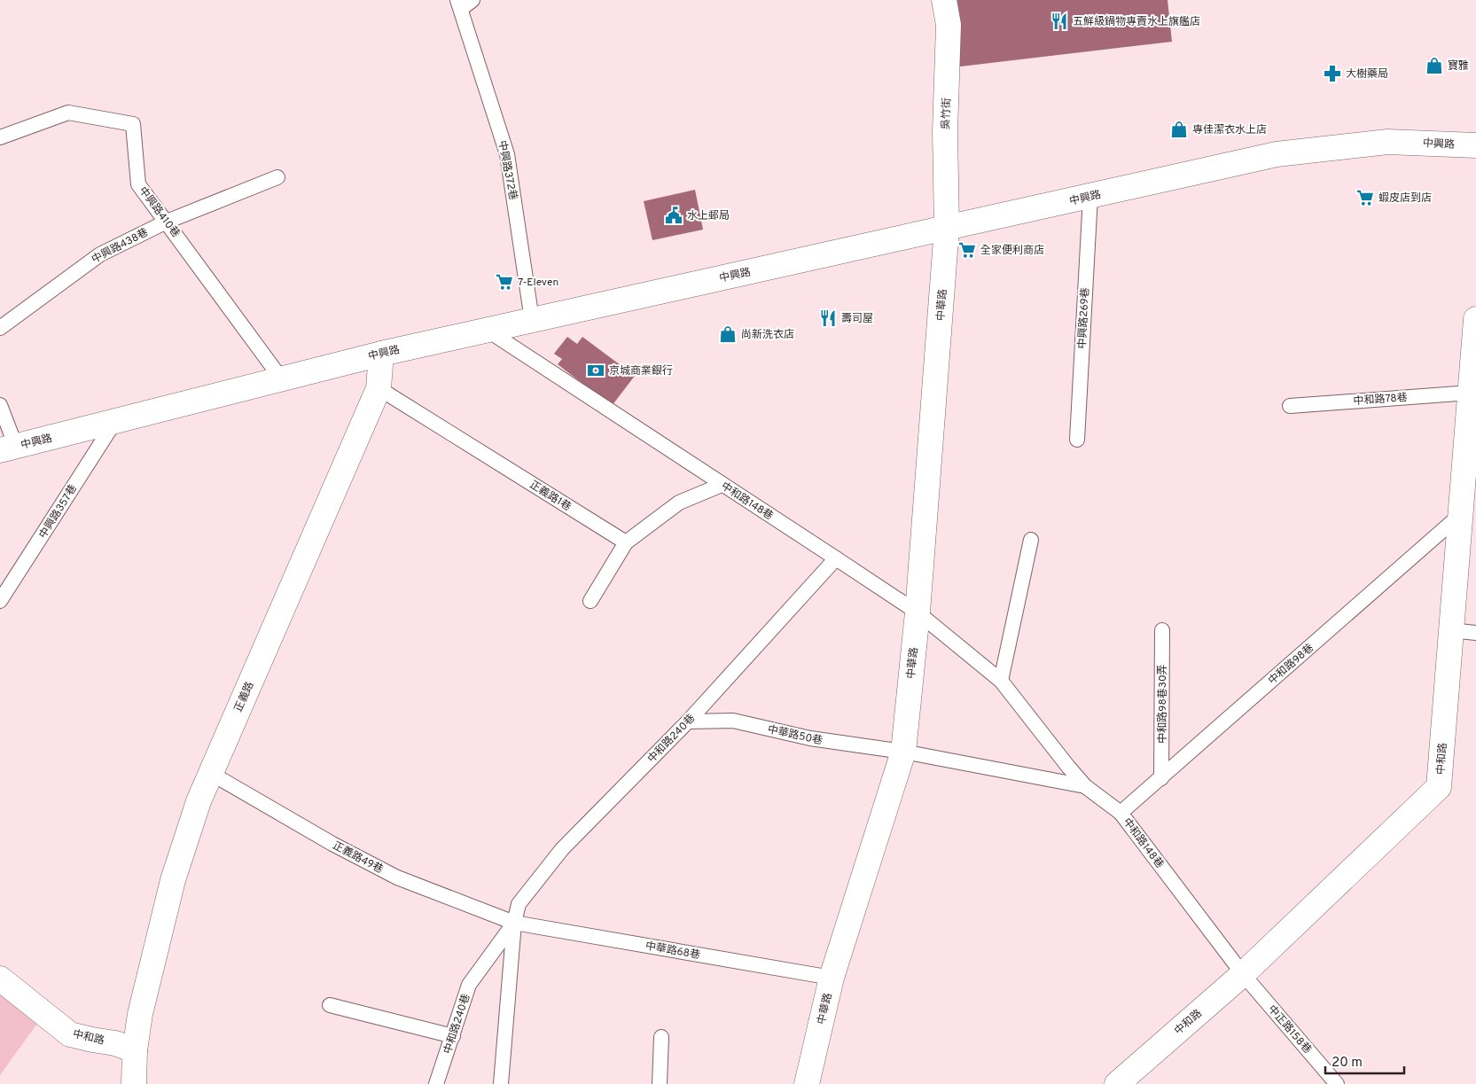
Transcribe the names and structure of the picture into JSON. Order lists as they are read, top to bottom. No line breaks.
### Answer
{"streets":{"street":["吳竹街","中興路","中華路","正義路","中和路"],"lane":["中興路372巷","中興路410巷","中興路438巷","中興路269巷","中和路78巷","正義路1巷","中和路148巷","中興路357巷","中和路98巷","中和路98巷30弄","中華路50巷","中和路240巷","正義路49巷","中華路68巷","中正路158巷"]},"crossings":[["吳竹街","中興路"],["吳竹街","中華路"],["中興路","中興路372巷"],["中興路","中興路410巷"],["中興路","中華路"],["中興路","中興路269巷"],["中興路","中和路148巷"],["中興路","中興路357巷"],["中興路","正義路"],["中興路410巷","中興路438巷"],["中華路","中和路148巷"],["中華路","中華路50巷"],["中華路","中華路68巷"],["中和路78巷","中和路"],["正義路1巷","正義路"],["中和路148巷","中和路98巷"],["中和路148巷","中華路50巷"],["中和路148巷","中和路240巷"],["中和路148巷","中和路"],["中和路148巷","中正路158巷"],["中和路98巷","中和路98巷30弄"],["中和路98巷","中和路"],["正義路","中和路"],["正義路","正義路49巷"],["中華路50巷","中和路240巷"],["中和路240巷","正義路49巷"],["中和路240巷","中華路68巷"],["中和路","中正路158巷"],["正義路49巷","中華路68巷"]],"places":{"restaurant":["五鮮級鍋物專賣水上旗艦店","壽司屋"],"shop":["寶雅","專佳潔衣水上店","尚新洗衣店"],"pharmacy":["大樹藥局"],"supermarket":["蝦皮店到店","全家便利商店","7-Eleven"],"public building":["水上郵局"],"bank":["京城商業銀行"]},"scale_bar":"20 m"}
